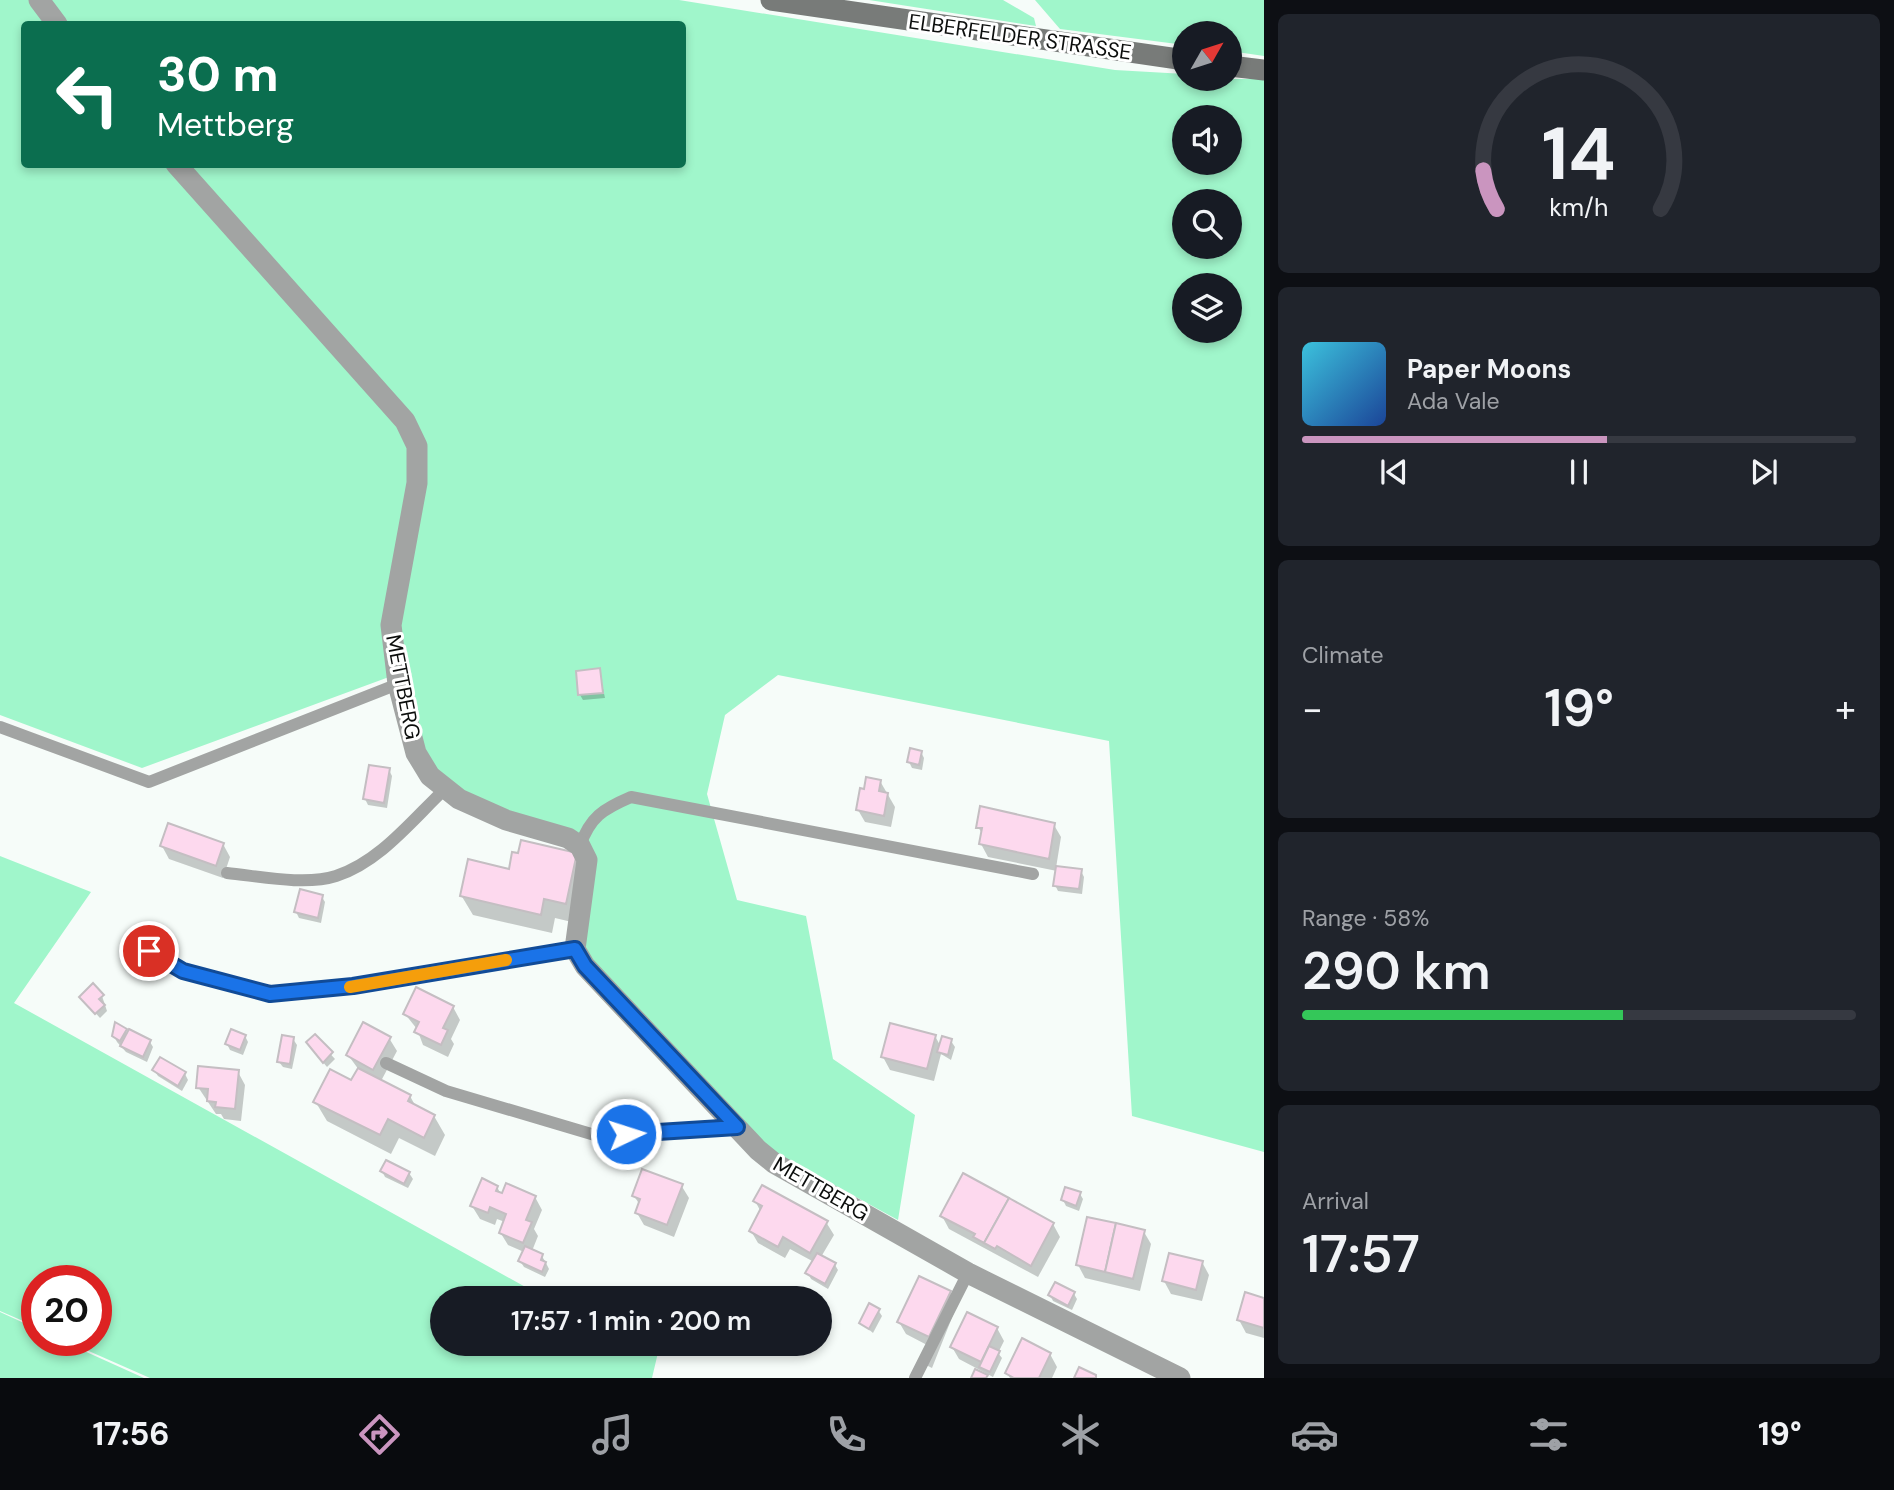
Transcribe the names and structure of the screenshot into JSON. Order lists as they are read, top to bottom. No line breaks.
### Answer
{"streets":{"main road":["ELBERFELDER STRASSE"],"street":["METTBERG"]},"north":"top right","page":{"turn":["30 m","Mettberg"],"song":["Paper Moons","Ada Vale"],"tile":["Climate",["Range · 58%","290 km"],["Arrival","17:57"]],"heat":["−","19°","+"],"limit":"20","trip":"17:57 · 1 min · 200 m","tabs":["17:56","19°"],"gauge":["14","km/h"]}}
